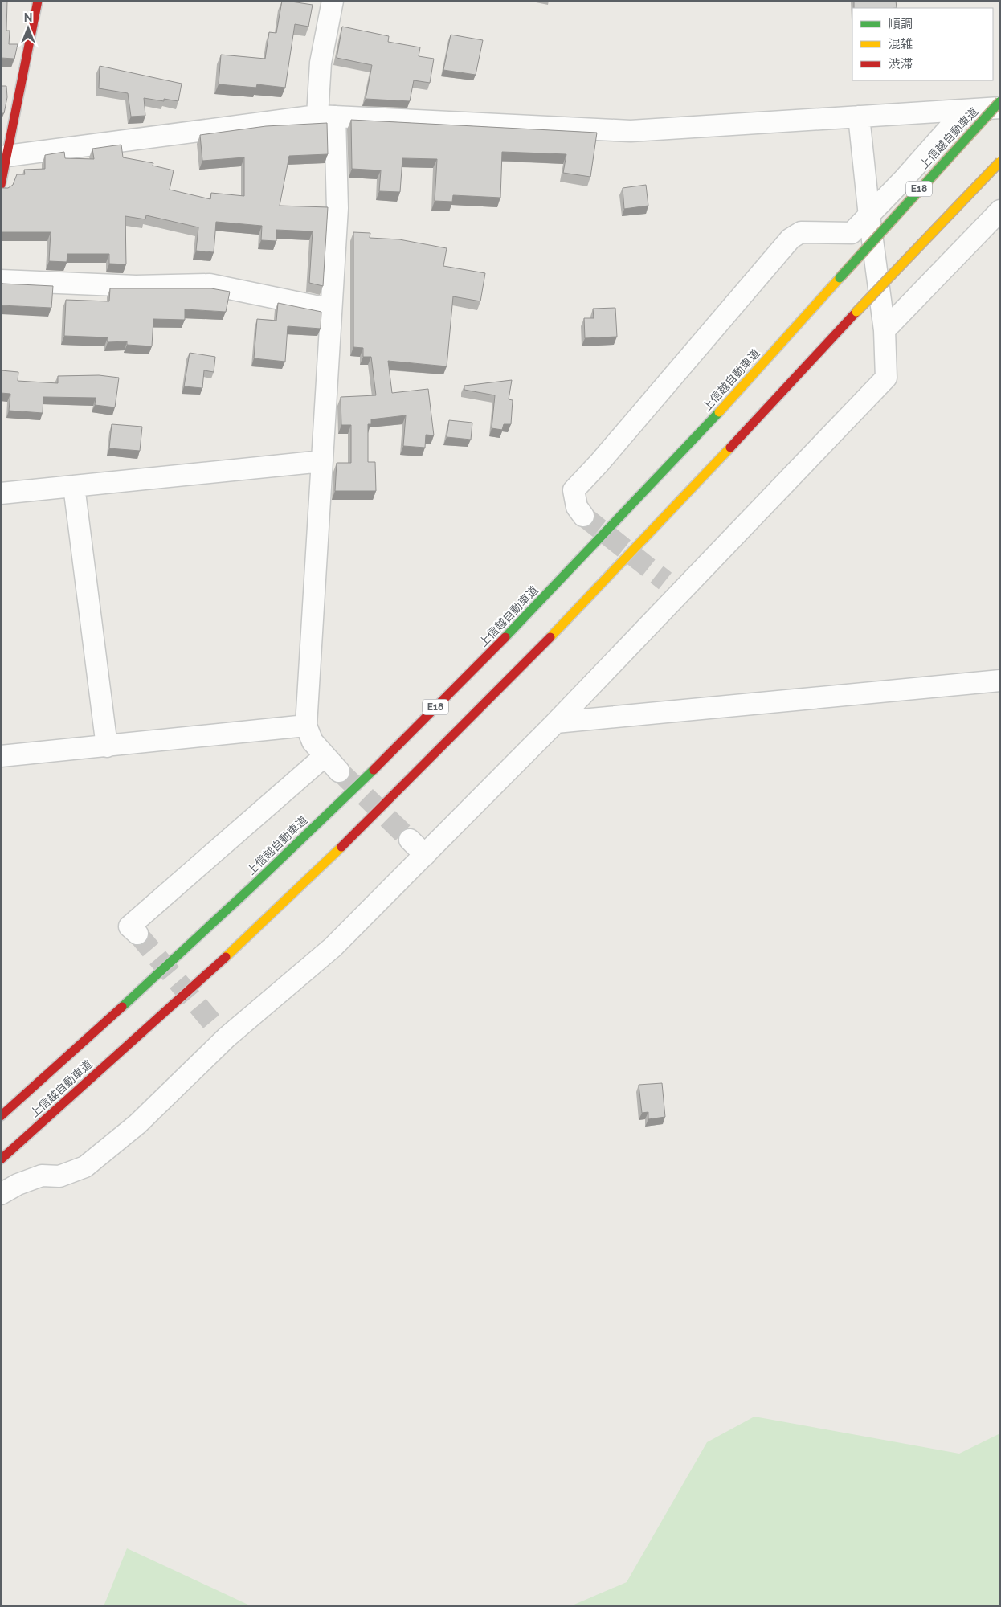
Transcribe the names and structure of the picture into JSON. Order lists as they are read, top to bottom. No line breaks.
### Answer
{"streets":{"main road":["上信越自動車道","E18"]},"legend":["順調","混雑","渋滞"],"north":"top"}
